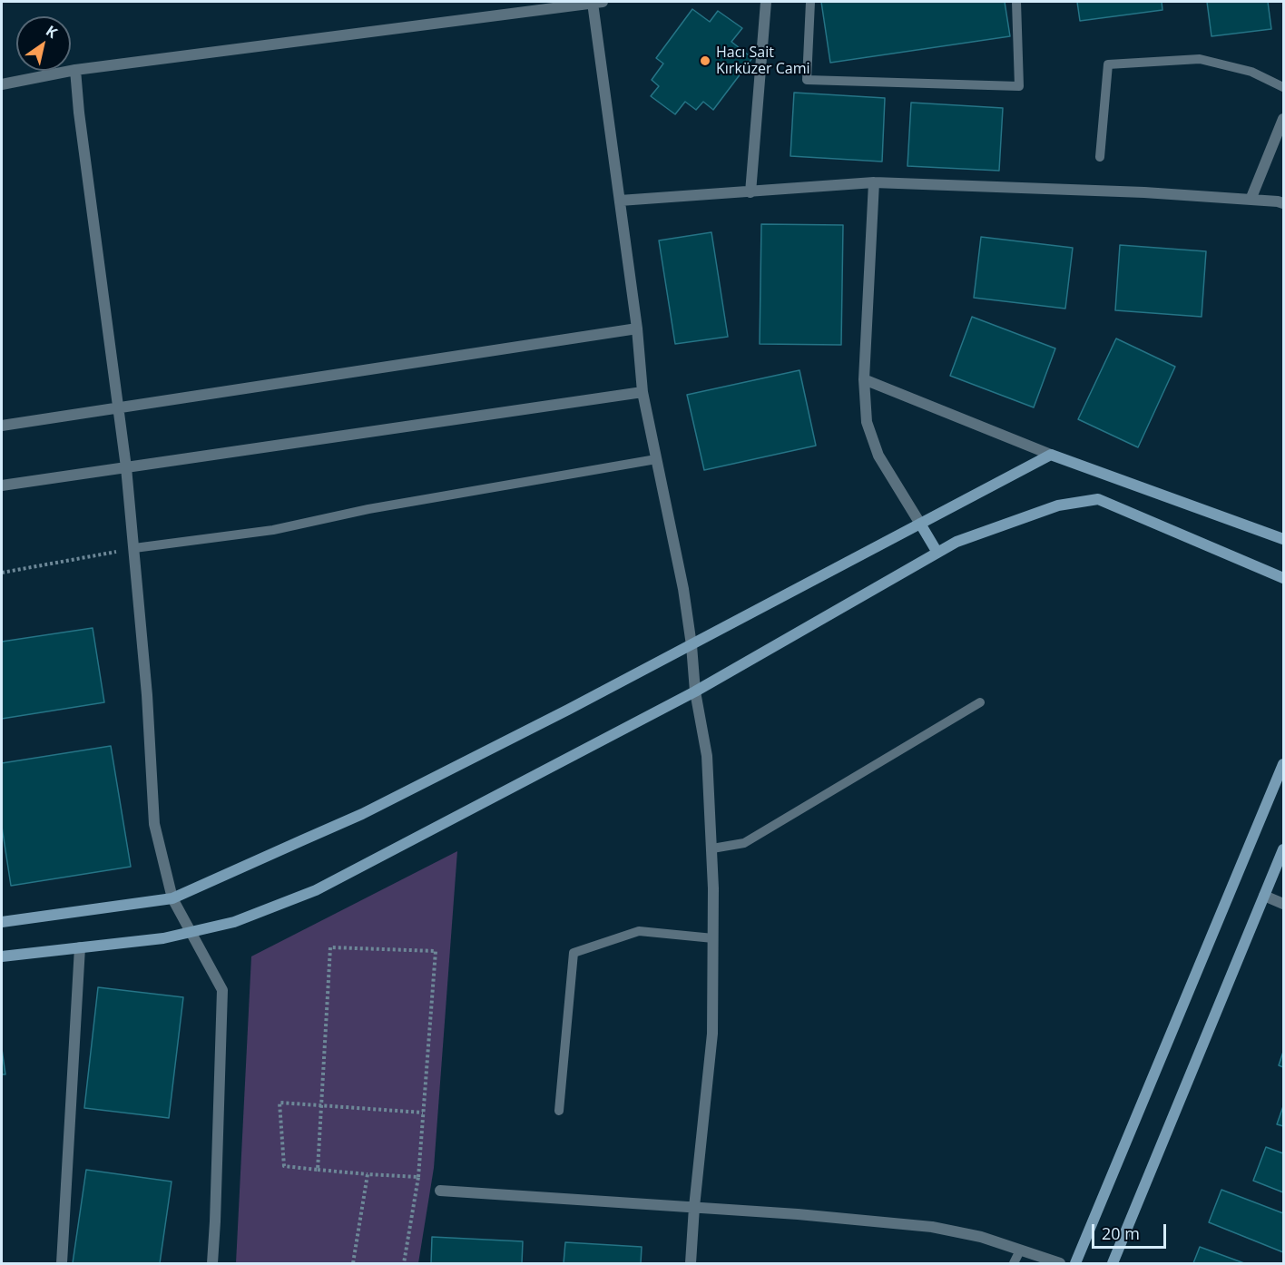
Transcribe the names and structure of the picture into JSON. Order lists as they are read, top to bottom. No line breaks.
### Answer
{"places":["Hacı Sait Kırküzer Cami"],"scale_bar":"20 m","north":"top right"}
